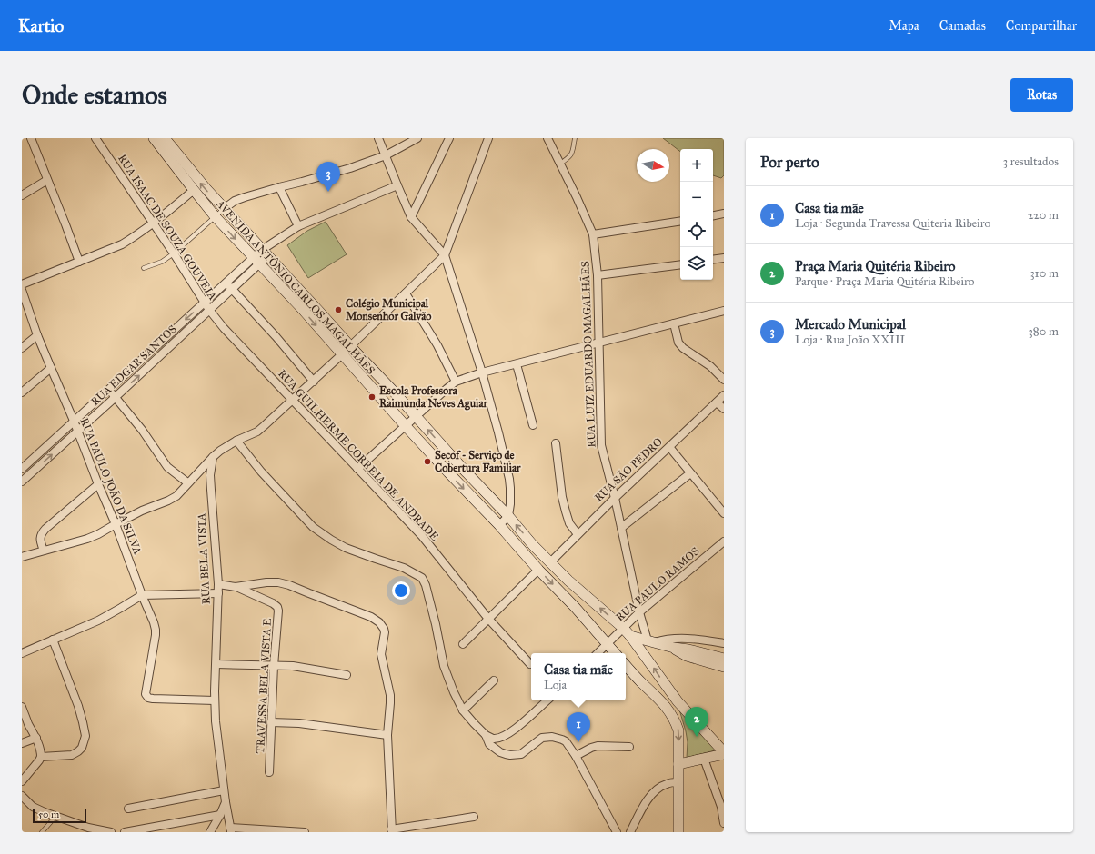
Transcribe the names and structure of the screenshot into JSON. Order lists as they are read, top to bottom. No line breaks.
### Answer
{"streets":{"main road":["AVENIDA ANTÔNIO CARLOS MAGALHÃES"],"street":["RUA ISAAC DE SOUZA GOUVEIA","RUA LUIZ EDUARDO MAGALHÃES","RUA EDGAR SANTOS","RUA GUILHERME CORREIA DE ANDRADE","RUA SÃO PEDRO","RUA PAULO JOÃO DA SILVA","RUA BELA VISTA","RUA PAULO RAMOS","TRAVESSA BELA VISTA E"]},"crossings":[["RUA ISAAC DE SOUZA GOUVEIA","RUA EDGAR SANTOS"],["RUA ISAAC DE SOUZA GOUVEIA","RUA GUILHERME CORREIA DE ANDRADE"],["AVENIDA ANTÔNIO CARLOS MAGALHÃES","RUA EDGAR SANTOS"],["AVENIDA ANTÔNIO CARLOS MAGALHÃES","RUA SÃO PEDRO"],["AVENIDA ANTÔNIO CARLOS MAGALHÃES","RUA PAULO RAMOS"],["RUA LUIZ EDUARDO MAGALHÃES","RUA SÃO PEDRO"],["RUA LUIZ EDUARDO MAGALHÃES","RUA PAULO RAMOS"],["RUA EDGAR SANTOS","RUA GUILHERME CORREIA DE ANDRADE"],["RUA EDGAR SANTOS","RUA PAULO JOÃO DA SILVA"],["RUA PAULO JOÃO DA SILVA","RUA BELA VISTA"]],"places":["Colégio Municipal Monsenhor Galvão","Escola Professora Raimunda Neves Aguiar","Secof - Serviço de Cobertura Familiar"],"scale_bar":"50 m","north":"right","page":{"header":"Kartio","nav":["Mapa","Camadas","Compartilhar"],"buttons":"Rotas","title":"Onde estamos","heading":["Por perto","3 resultados"],"map_buttons":["+","−"],"pins":["3","2","1"],"list":[{"mark":"1","name":"Casa tia mãe","note":"Loja · Segunda Travessa Quiteria Ribeiro","value":"220 m"},{"mark":"2","name":"Praça Maria Quitéria Ribeiro","note":"Parque · Praça Maria Quitéria Ribeiro","value":"310 m"},{"mark":"3","name":"Mercado Municipal","note":"Loja · Rua João XXIII","value":"380 m"}],"popup":["Casa tia mãe","Loja"],"scale":"50 m"}}
